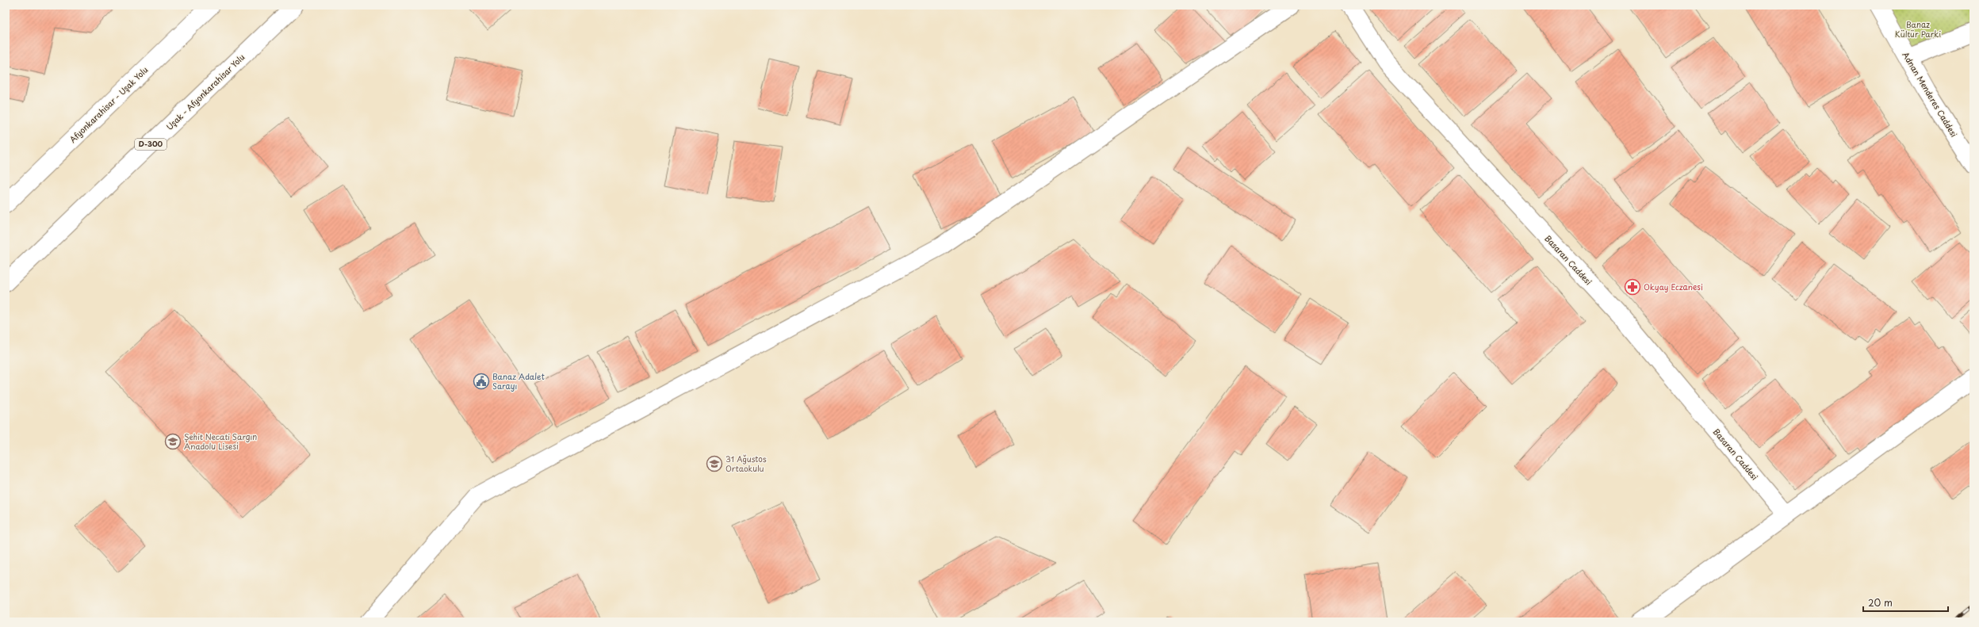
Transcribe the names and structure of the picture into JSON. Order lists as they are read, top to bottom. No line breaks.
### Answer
{"streets":{"main road":["Uşak - Afyonkarahisar Yolu","Adnan Menderes Caddesi","Afyonkarahisar - Uşak Yolu","D-300","Basaran Caddesi"]},"parks":["Banaz Kültür Parki"],"places":{"pharmacy":["Okyay Eczanesi"],"public building":["Banaz Adalet Sarayı"],"school or university":["Şehit Necati Sargın Anadolu Lisesi","31 Ağustos Ortaokulu"]},"scale_bar":"20 m"}
